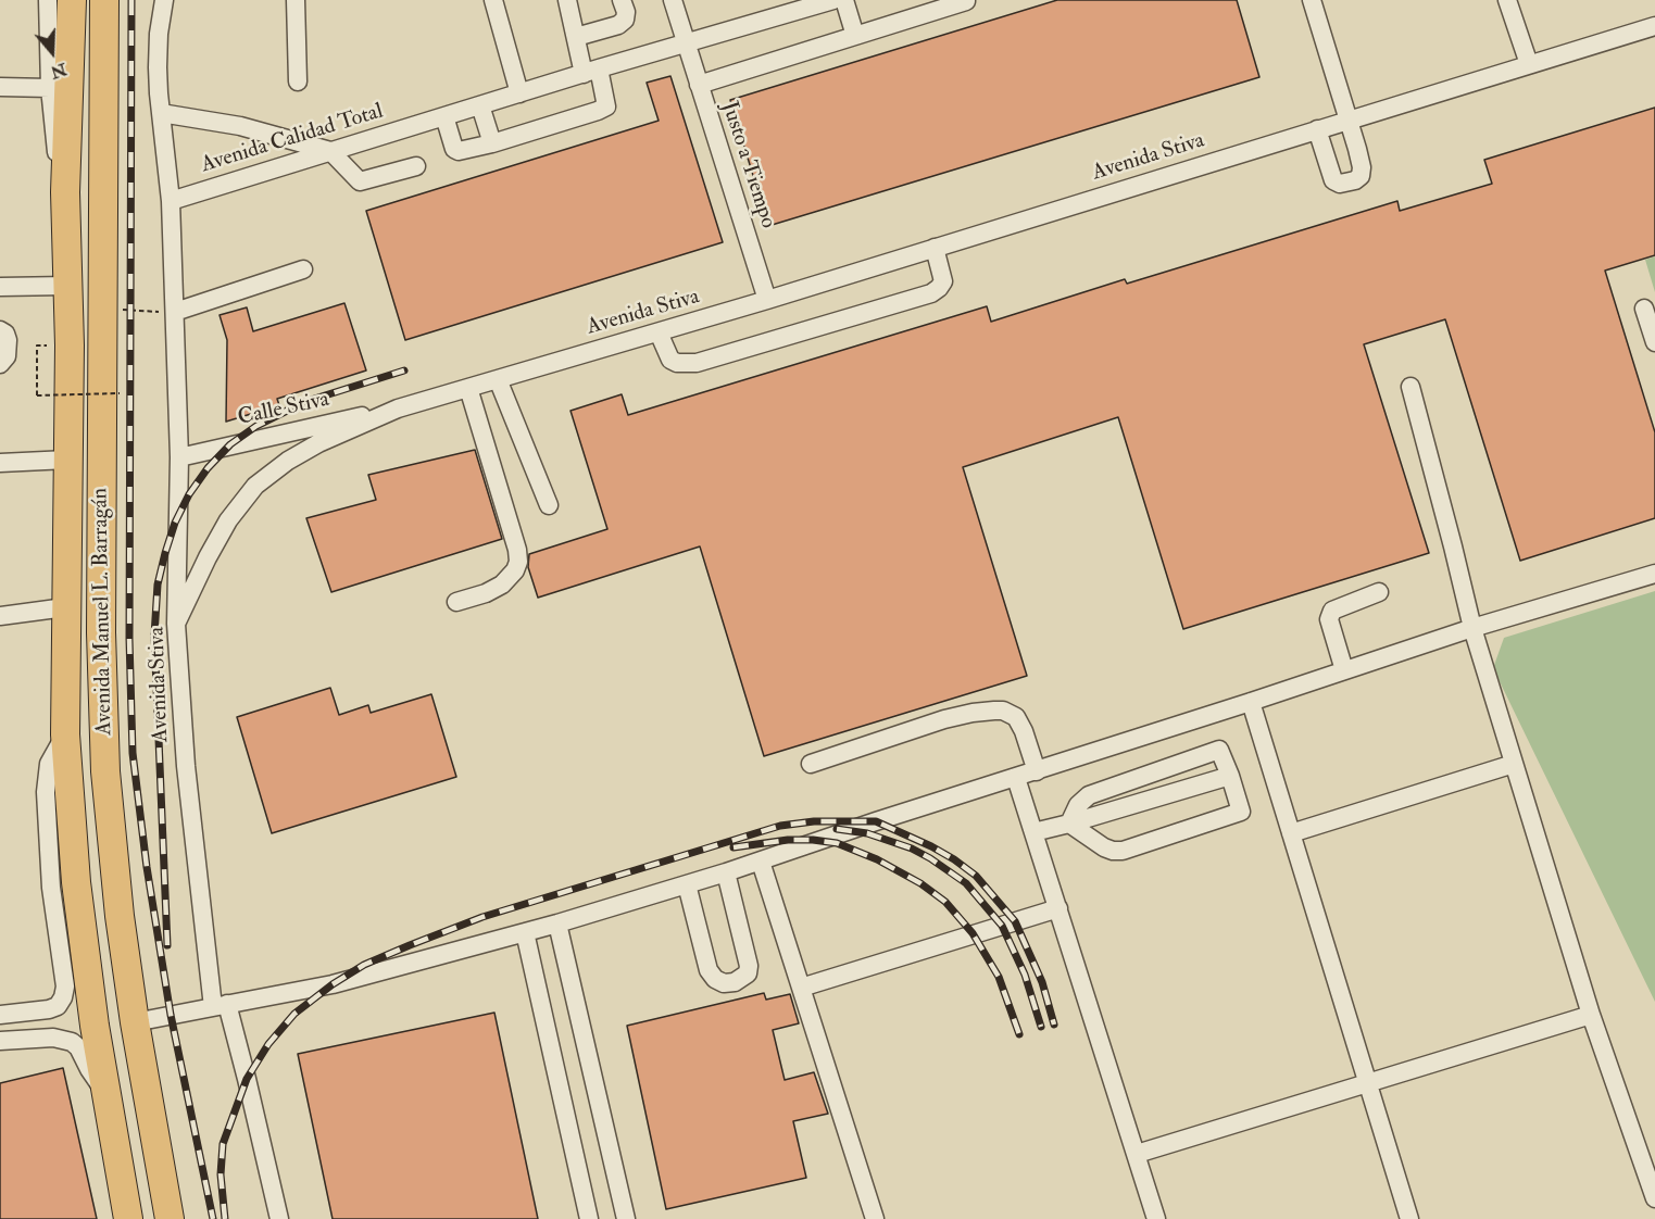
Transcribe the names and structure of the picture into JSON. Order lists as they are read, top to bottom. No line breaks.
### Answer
{"streets":{"highway":["Avenida Manuel L. Barragán"],"street":["Avenida Calidad Total","Avenida Stiva","Justo a Tiempo","Calle Stiva"]},"crossings":[["Avenida Calidad Total","Justo a Tiempo"],["Avenida Stiva","Justo a Tiempo"],["Avenida Stiva","Calle Stiva"]],"north":"bottom"}
